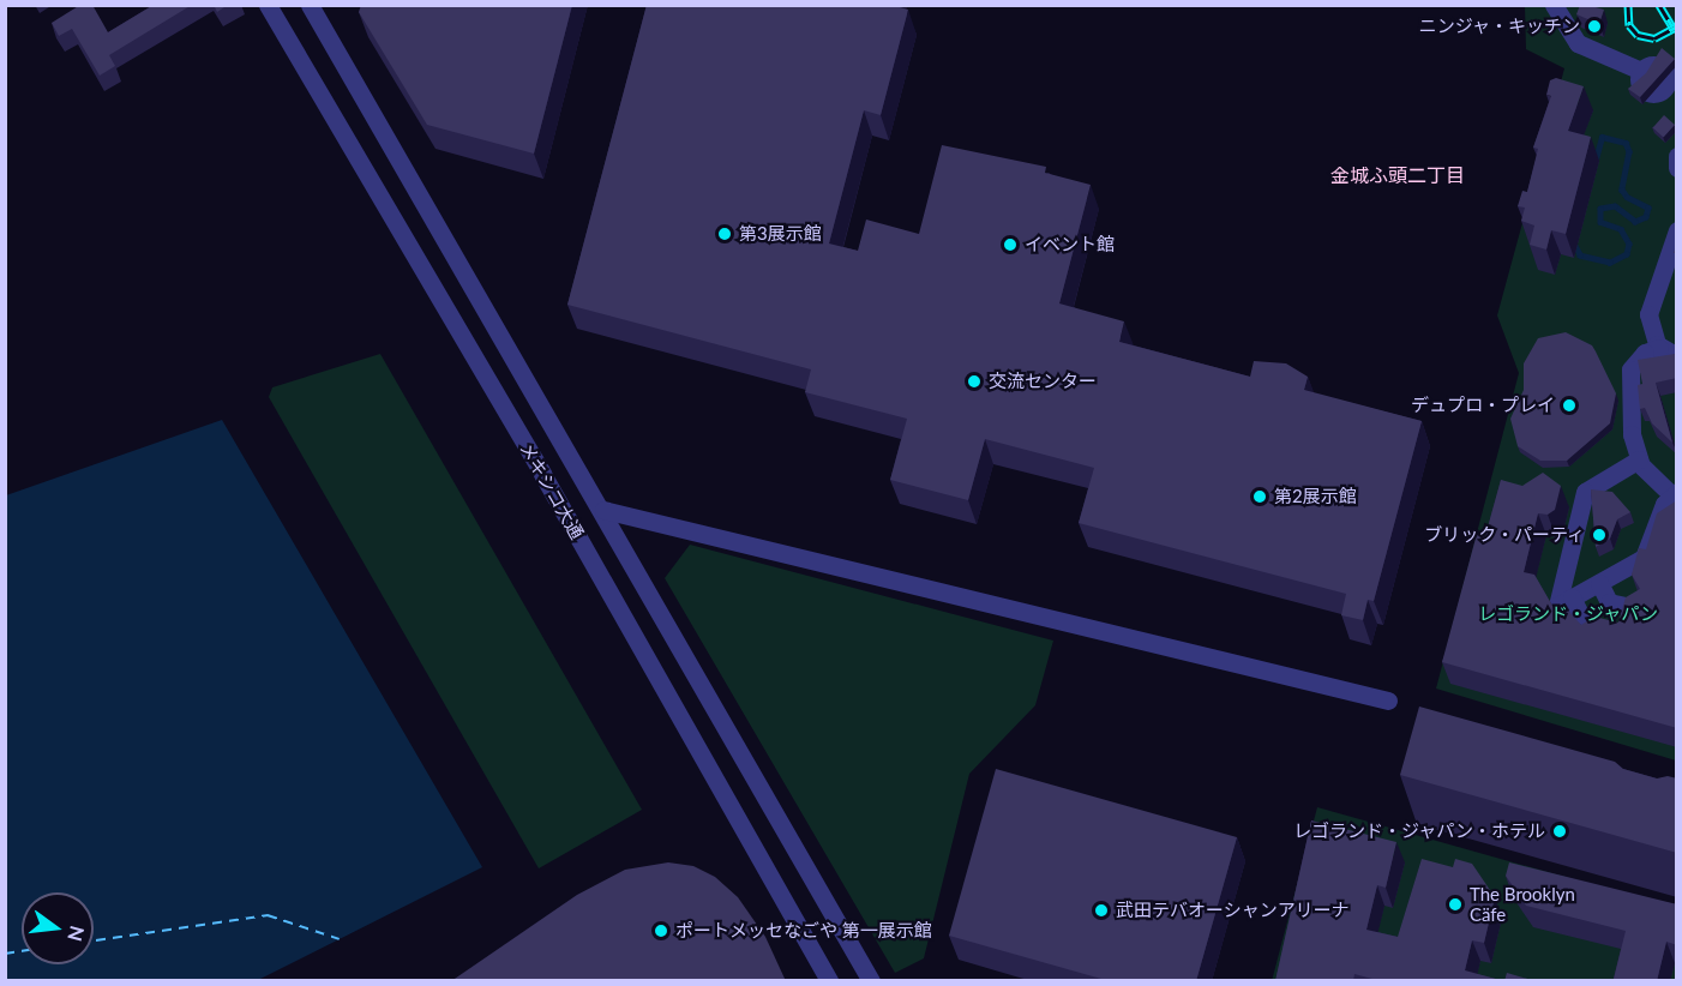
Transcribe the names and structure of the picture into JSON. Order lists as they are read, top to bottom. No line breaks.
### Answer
{"streets":{"street":["メキシコ大通"]},"districts":["金城ふ頭二丁目"],"parks":["レゴランド・ジャパン"],"places":["ニンジャ・キッチン","第3展示館","イベント館","交流センター","デュプロ・プレイ","第2展示館","ブリック・パーティ","レゴランド・ジャパン・ホテル","The Brooklyn Cäfe","武田テバオーシャンアリーナ","ポートメッセなごや 第一展示館"],"north":"right"}
